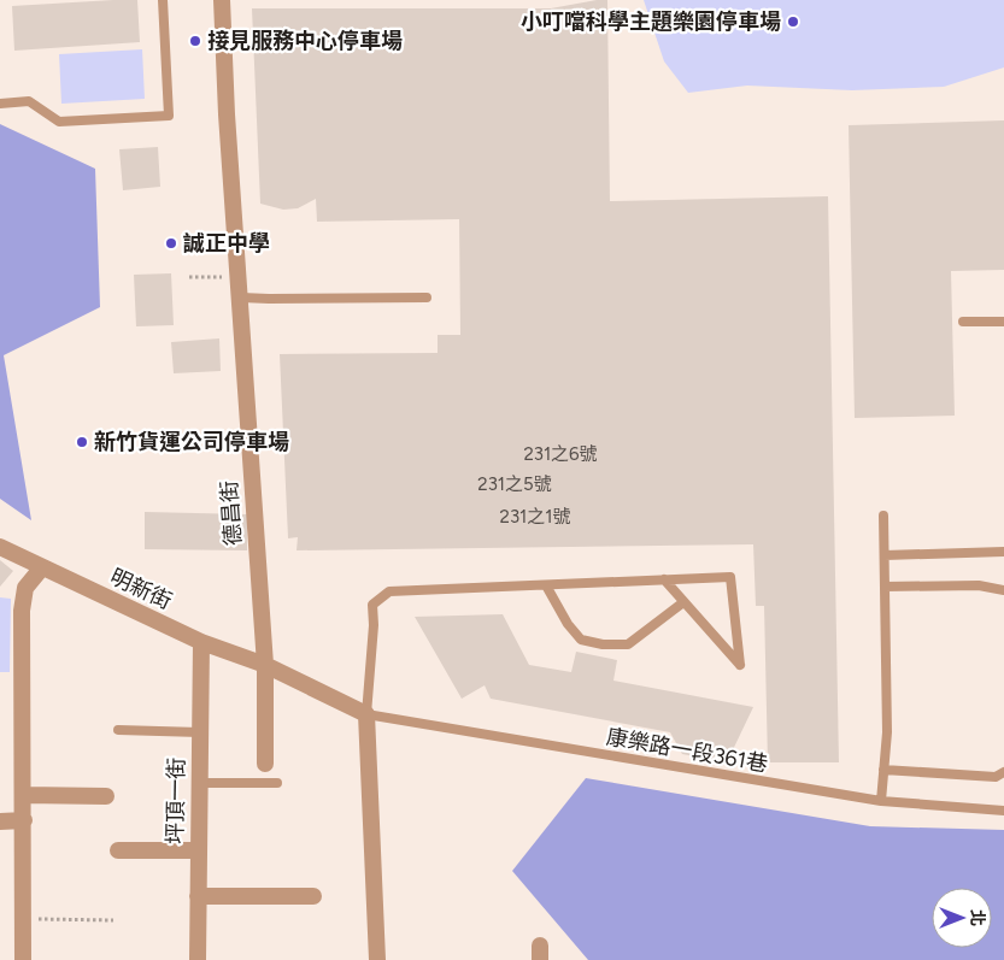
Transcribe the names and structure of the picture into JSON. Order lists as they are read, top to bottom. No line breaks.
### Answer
{"streets":{"street":["德昌街","明新街","坪頂一街"],"lane":["康樂路一段361巷"]},"crossings":[["德昌街","明新街"],["明新街","坪頂一街"]],"places":["小叮噹科學主題樂園停車場","接見服務中心停車場","誠正中學","新竹貨運公司停車場"],"house_numbers":["231之6號","231之5號","231之1號"],"north":"right"}
